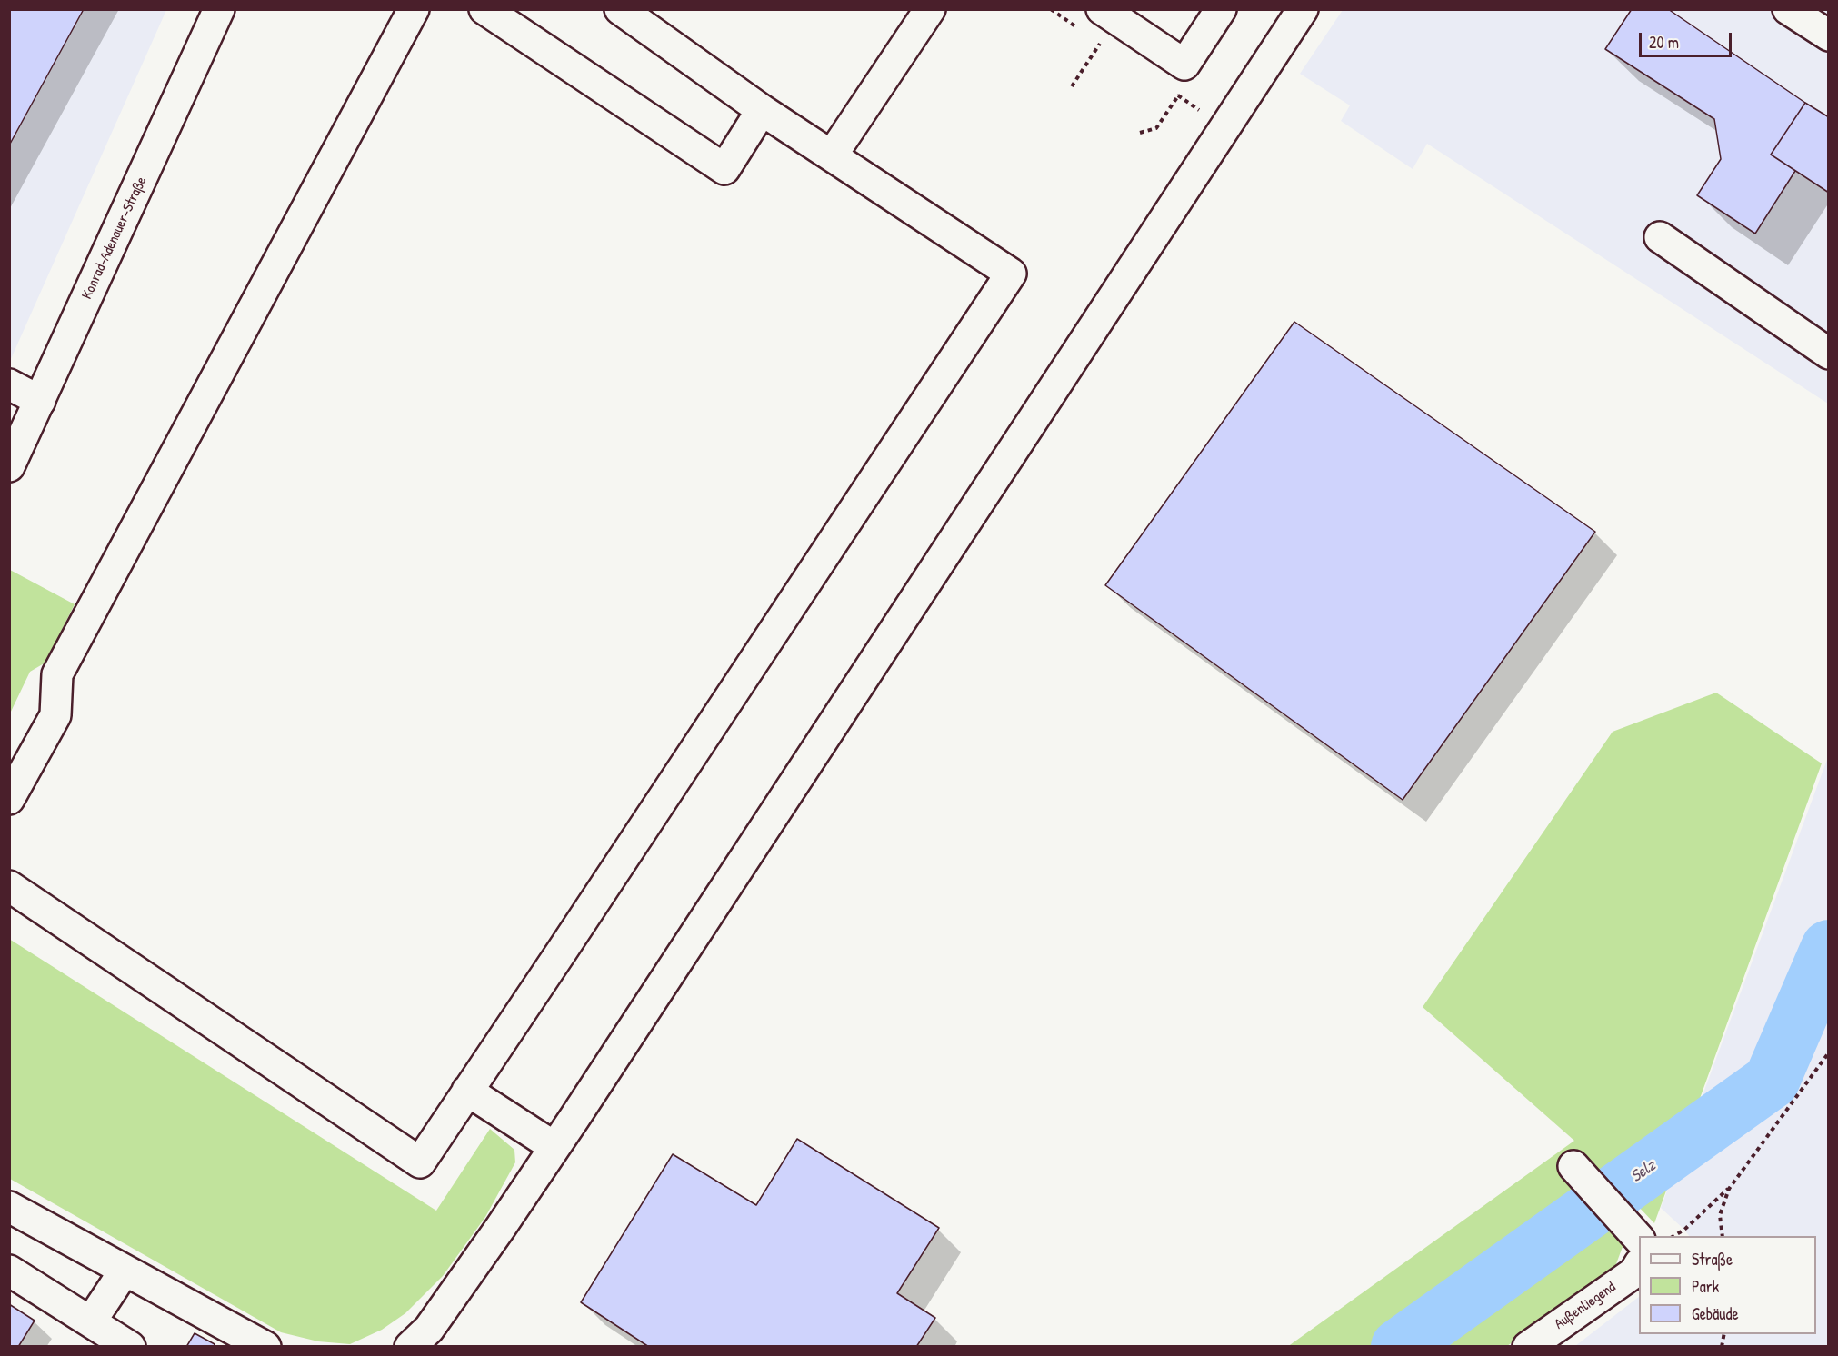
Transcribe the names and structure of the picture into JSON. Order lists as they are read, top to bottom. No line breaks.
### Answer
{"streets":{"street":["Konrad-Adenauer-Straße","Außenliegend"]},"water":["Selz"],"legend":["Straße","Park","Gebäude"],"scale_bar":"20 m"}
